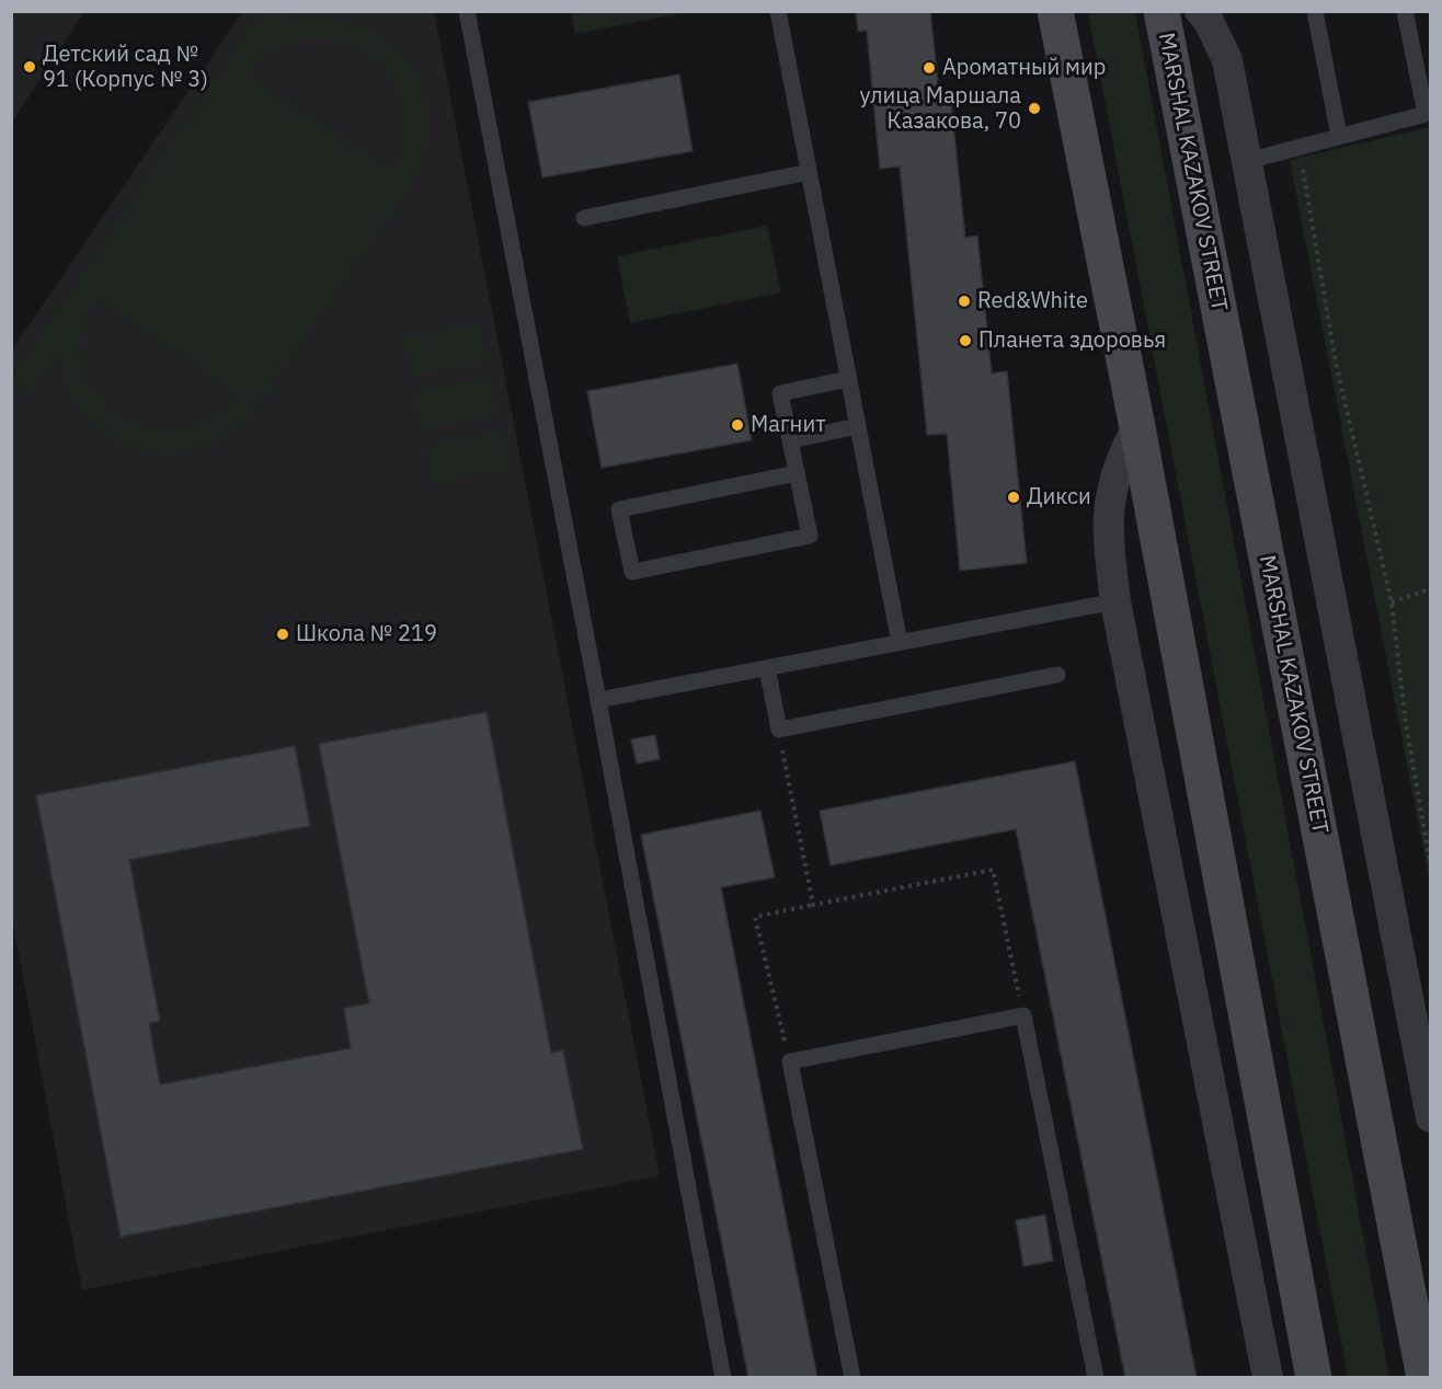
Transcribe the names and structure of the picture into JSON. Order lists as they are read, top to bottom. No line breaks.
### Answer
{"streets":{"street":["MARSHAL KAZAKOV STREET"]},"places":["Детский сад № 91 (Корпус № 3)","Ароматный мир","улица Маршала Казакова, 70","Red&White","Планета здоровья","Магнит","Дикси","Школа № 219"]}
